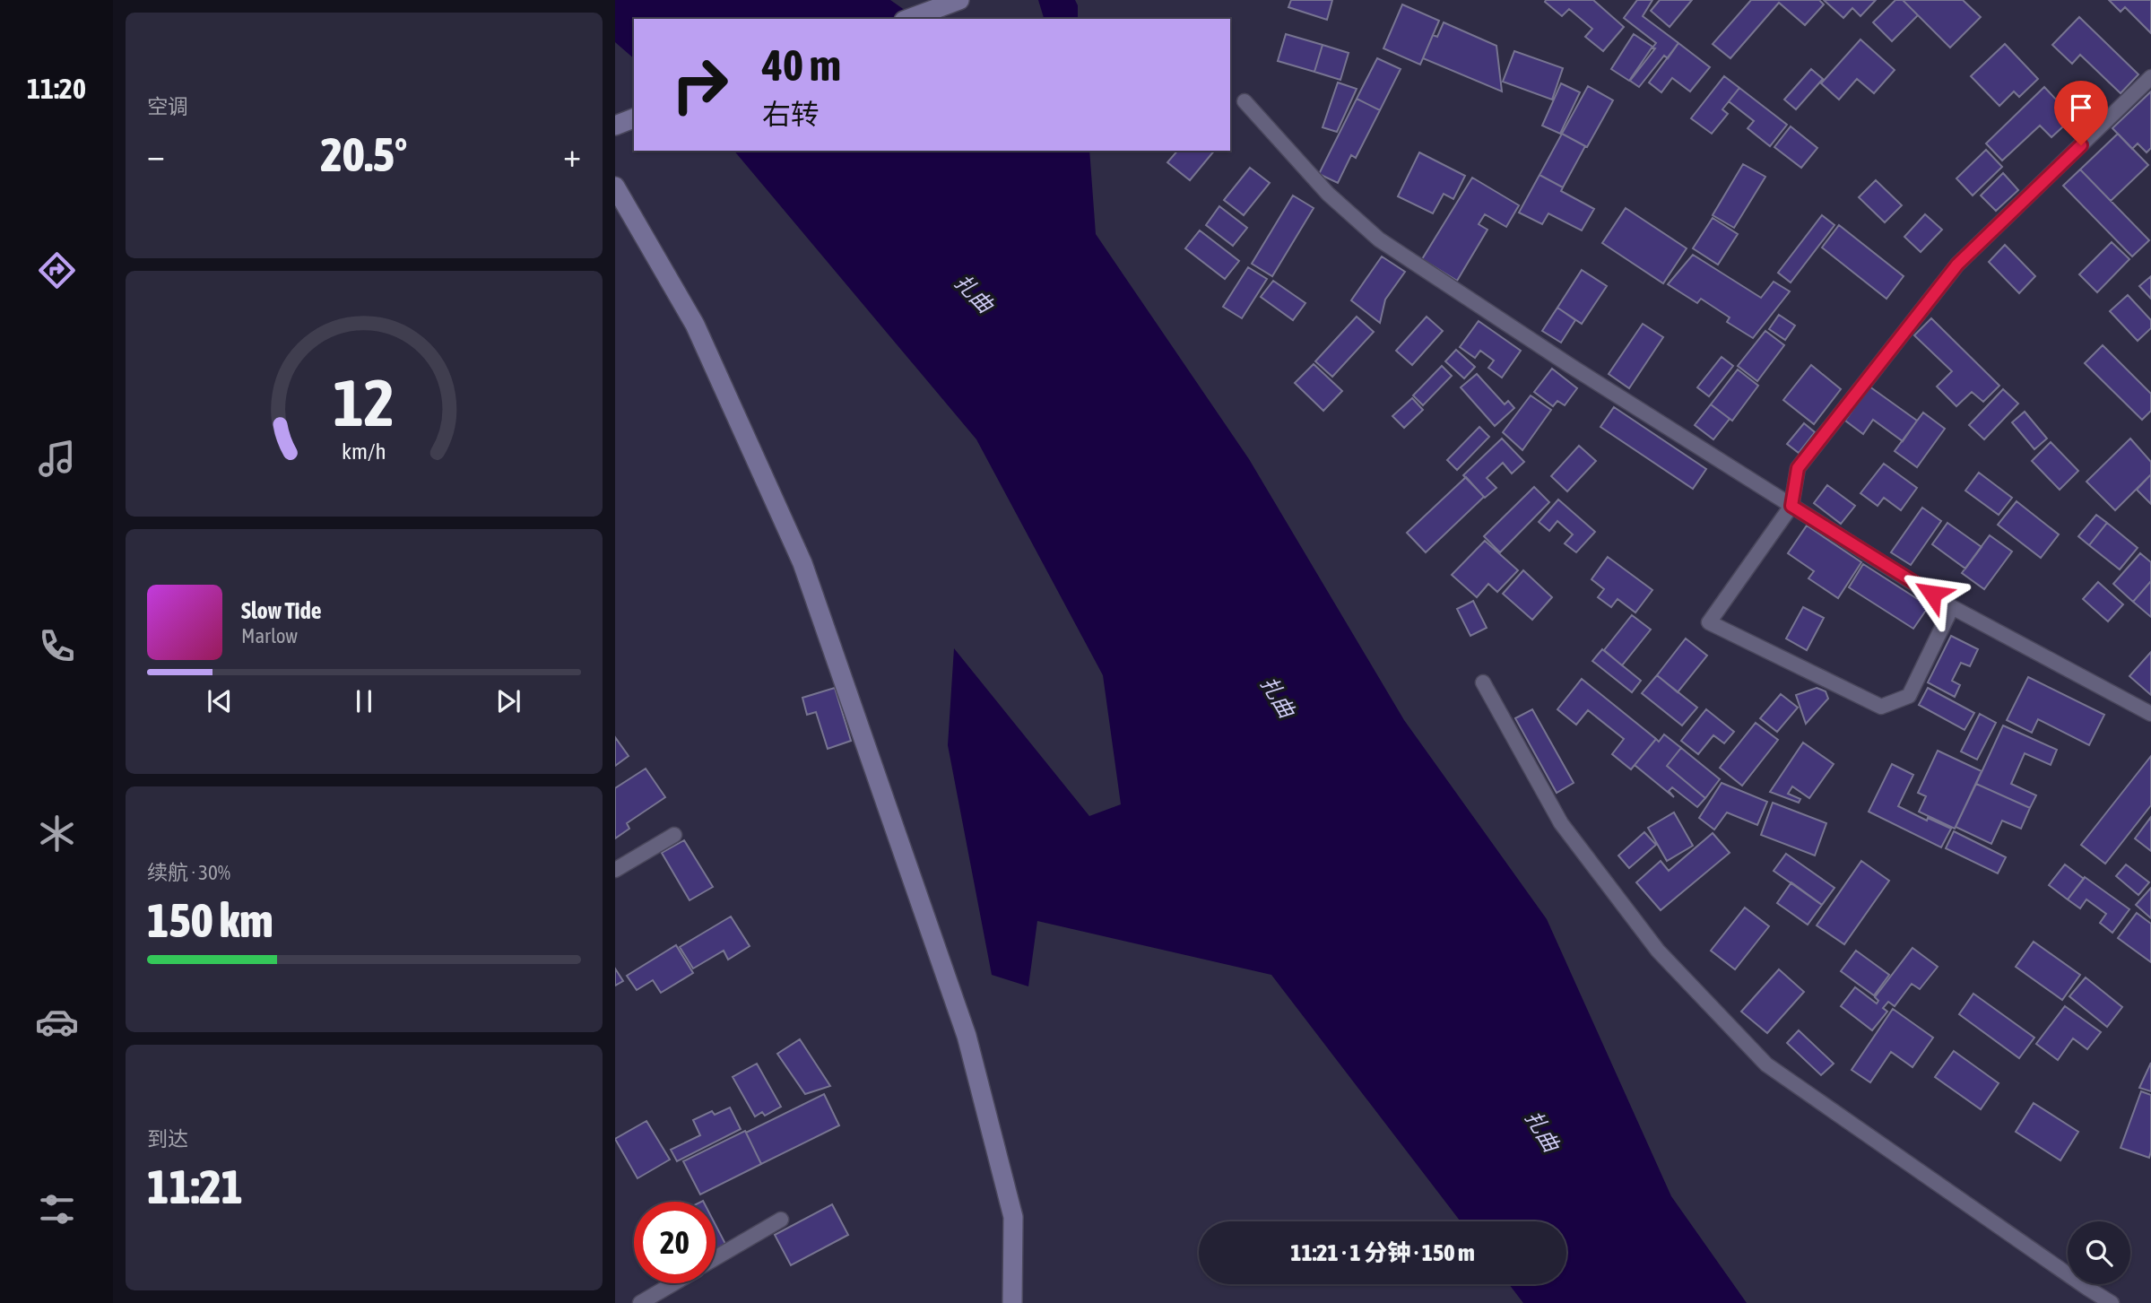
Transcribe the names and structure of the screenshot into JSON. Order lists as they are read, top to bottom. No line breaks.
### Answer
{"water":["扎曲"],"page":{"tabs":"11:20","tile":["空调",["续航 · 30%","150 km"],["到达","11:21"]],"turn":["40 m","右转"],"heat":["−","20.5°","+"],"song":["Slow Tide","Marlow"],"limit":"20","trip":"11:21 · 1 分钟 · 150 m","gauge":["12","km/h"]}}
